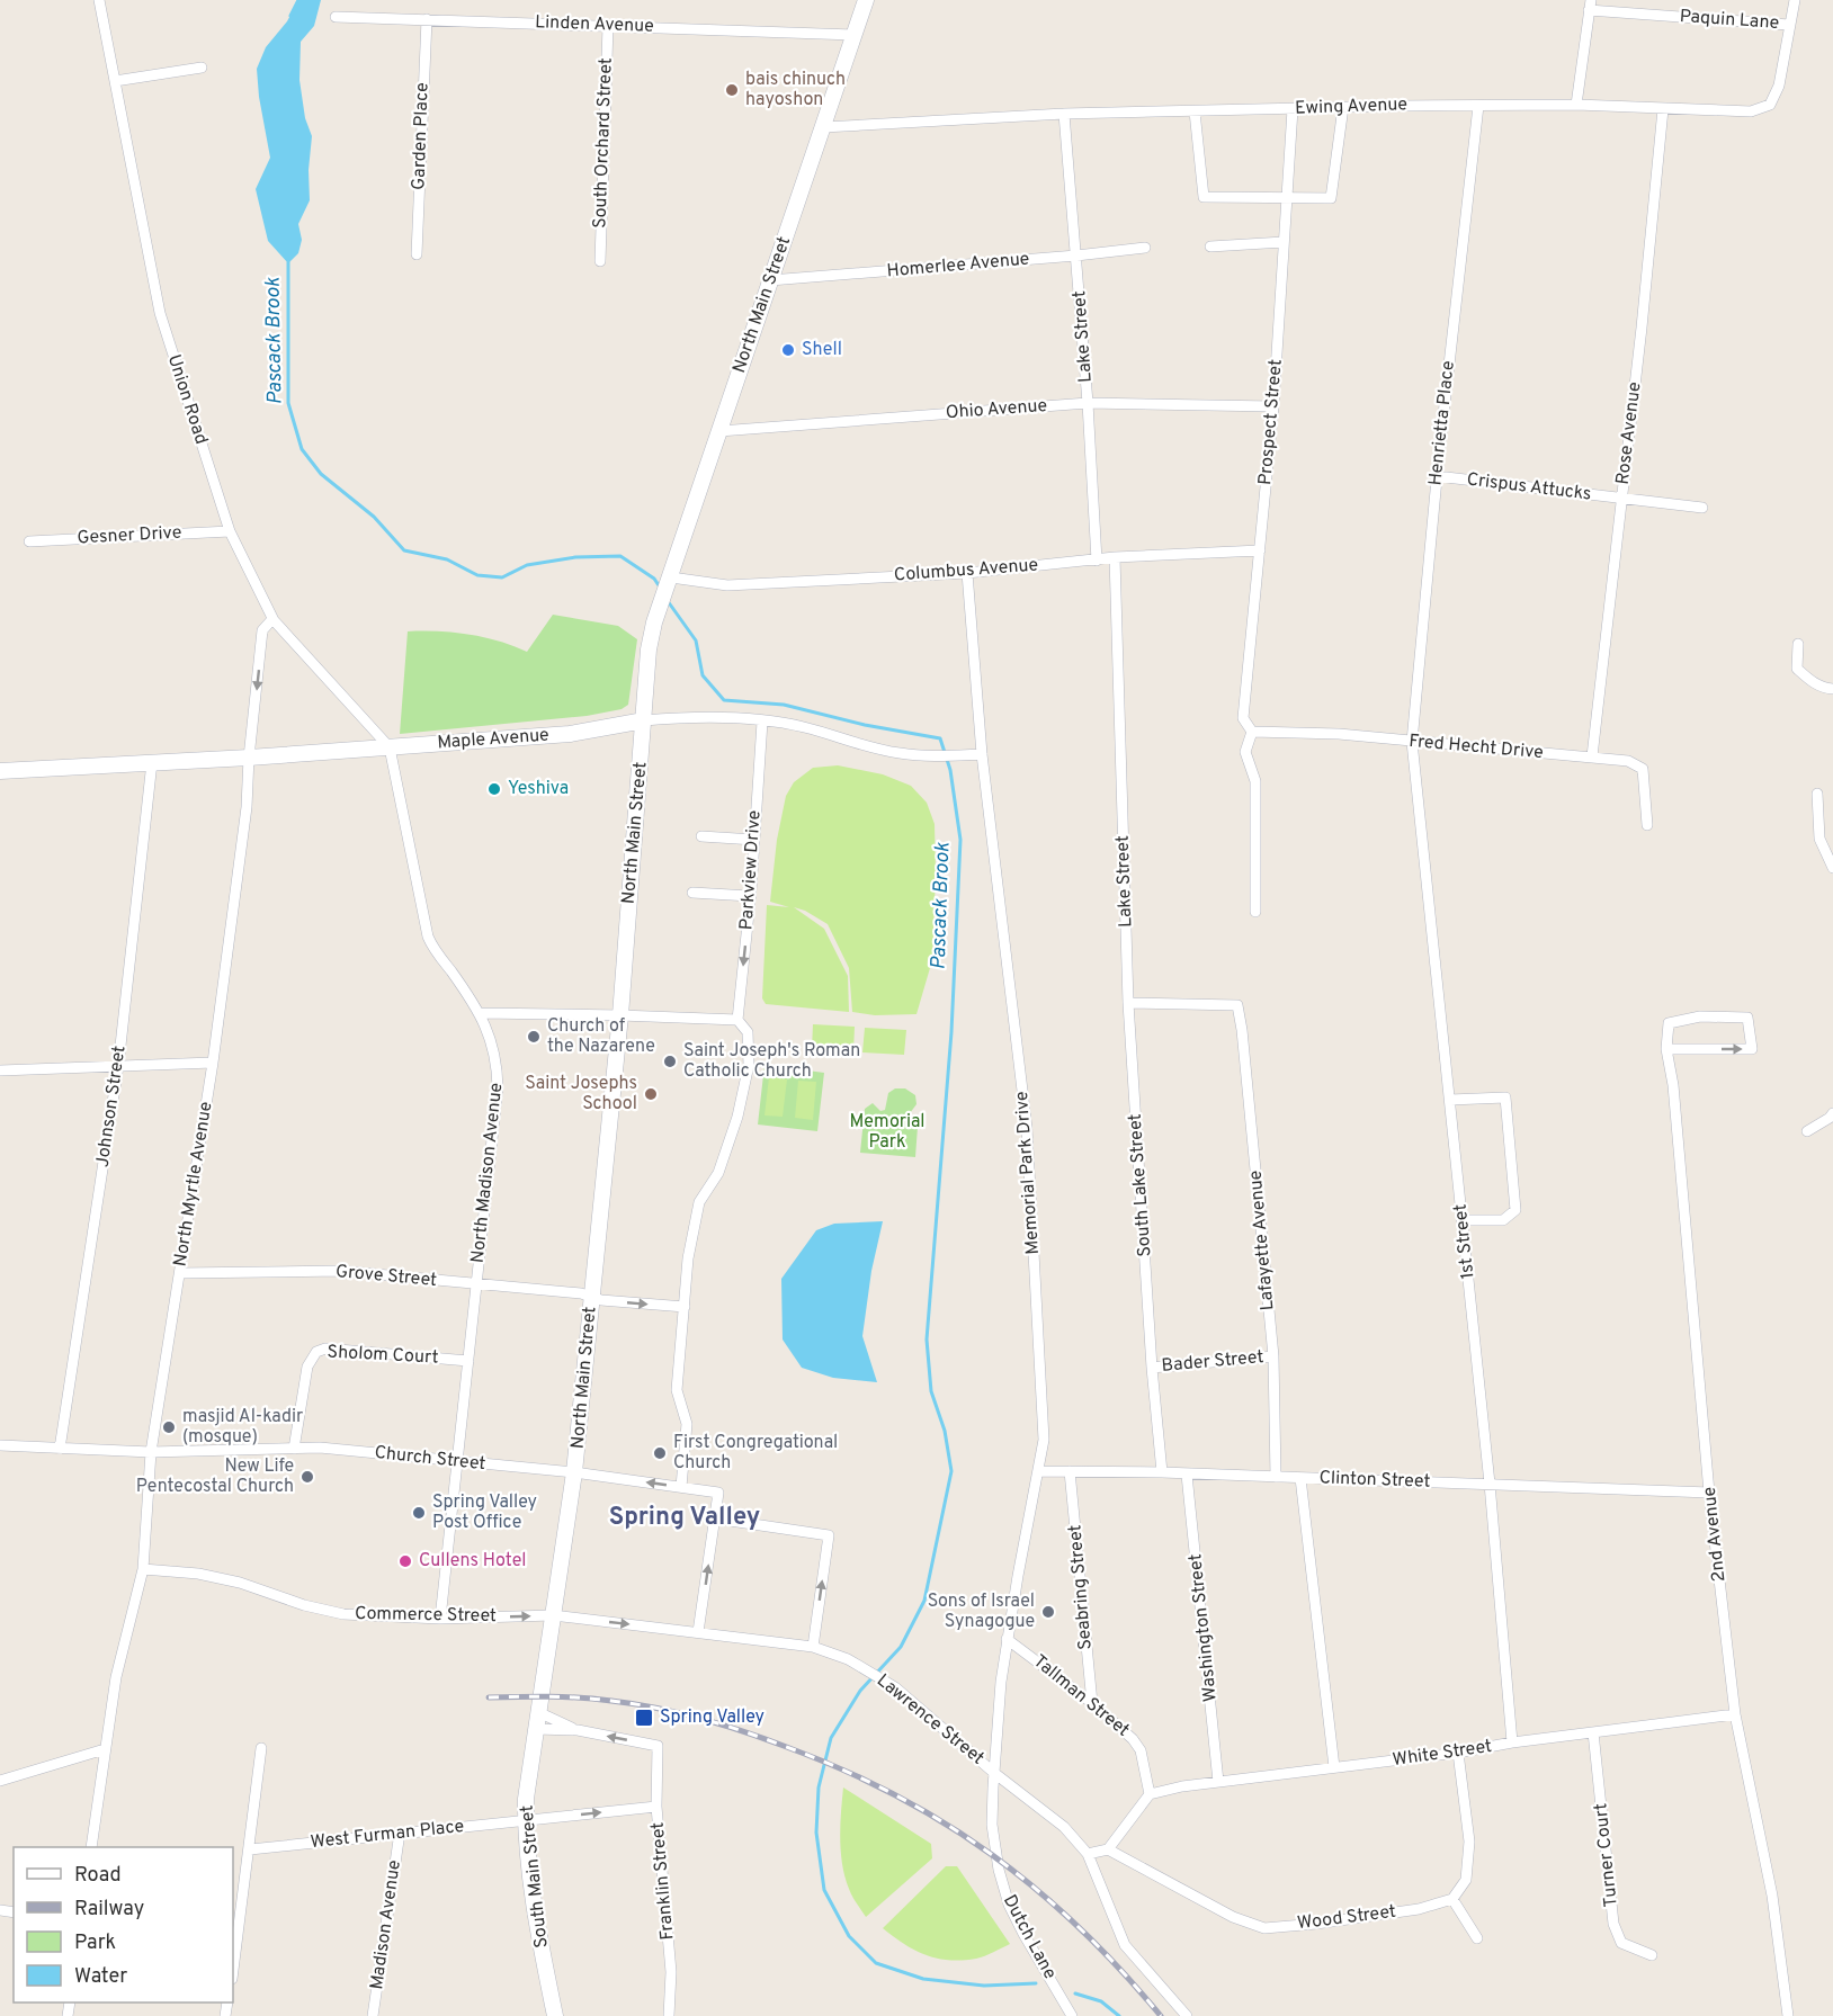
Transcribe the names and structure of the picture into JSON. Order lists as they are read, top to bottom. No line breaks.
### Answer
{"streets":{"main road":["North Main Street","Maple Avenue","South Main Street"],"street":["Paquin Lane","Linden Avenue","Ewing Avenue","Garden Place","South Orchard Street","Homerlee Avenue","Lake Street","Union Road","Ohio Avenue","Prospect Street","Henrietta Place","Rose Avenue","Crispus Attucks","Gesner Drive","Columbus Avenue","Fred Hecht Drive","Parkview Drive","Johnson Street","North Madison Avenue","Memorial Park Drive","North Myrtle Avenue","South Lake Street","Lafayette Avenue","1st Street","Grove Street","Sholom Court","Bader Street","Church Street","Clinton Street","2nd Avenue","Seabring Street","Commerce Street","Washington Street","Tallman Street","Lawrence Street","White Street","West Furman Place","Turner Court","Franklin Street","Wood Street","Madison Avenue","Dutch Lane"]},"crossings":[["Paquin Lane","Ewing Avenue"],["Linden Avenue","Garden Place"],["Linden Avenue","South Orchard Street"],["Linden Avenue","North Main Street"],["Ewing Avenue","North Main Street"],["Ewing Avenue","Lake Street"],["Ewing Avenue","Prospect Street"],["Ewing Avenue","Henrietta Place"],["Ewing Avenue","Rose Avenue"],["Homerlee Avenue","North Main Street"],["Homerlee Avenue","Lake Street"],["North Main Street","Ohio Avenue"],["North Main Street","Columbus Avenue"],["North Main Street","Maple Avenue"],["North Main Street","Grove Street"],["North Main Street","Church Street"],["North Main Street","Commerce Street"],["North Main Street","Lawrence Street"],["North Main Street","South Main Street"],["Lake Street","Ohio Avenue"],["Lake Street","Columbus Avenue"],["Lake Street","South Lake Street"],["Lake Street","Lafayette Avenue"],["Union Road","Gesner Drive"],["Union Road","Maple Avenue"],["Union Road","North Madison Avenue"],["Union Road","North Myrtle Avenue"],["Ohio Avenue","Prospect Street"],["Prospect Street","Columbus Avenue"],["Prospect Street","Fred Hecht Drive"],["Henrietta Place","Crispus Attucks"],["Henrietta Place","Fred Hecht Drive"],["Henrietta Place","1st Street"],["Rose Avenue","Crispus Attucks"],["Rose Avenue","Fred Hecht Drive"],["Columbus Avenue","Memorial Park Drive"],["Maple Avenue","Parkview Drive"],["Maple Avenue","Johnson Street"],["Maple Avenue","North Madison Avenue"],["Maple Avenue","Memorial Park Drive"],["Maple Avenue","North Myrtle Avenue"],["Fred Hecht Drive","1st Street"],["Johnson Street","Church Street"],["North Madison Avenue","Grove Street"],["North Madison Avenue","Sholom Court"],["North Madison Avenue","Church Street"],["North Madison Avenue","Commerce Street"],["Memorial Park Drive","Clinton Street"],["Memorial Park Drive","Tallman Street"],["Memorial Park Drive","Lawrence Street"],["Memorial Park Drive","Dutch Lane"],["North Myrtle Avenue","Grove Street"],["North Myrtle Avenue","Church Street"],["North Myrtle Avenue","Commerce Street"],["South Lake Street","Lafayette Avenue"],["South Lake Street","Bader Street"],["Lafayette Avenue","Bader Street"],["Lafayette Avenue","Clinton Street"],["1st Street","Clinton Street"],["1st Street","White Street"],["Sholom Court","Church Street"],["Clinton Street","2nd Avenue"],["Clinton Street","Seabring Street"],["Clinton Street","Washington Street"],["2nd Avenue","White Street"],["Seabring Street","Tallman Street"],["Commerce Street","Lawrence Street"],["Washington Street","White Street"],["Tallman Street","White Street"],["Lawrence Street","Dutch Lane"],["White Street","Turner Court"],["West Furman Place","South Main Street"],["West Furman Place","Franklin Street"],["West Furman Place","Madison Avenue"]],"one_way":["Parkview Drive"],"districts":["Spring Valley"],"water":["Pascack Brook"],"parks":["Memorial Park"],"places":{"other":["bais chinuch hayoshon","Shell","Yeshiva","Church of the Nazarene","Saint Joseph's Roman Catholic Church","Saint Josephs School","masjid Al-kadir (mosque)","First Congregational Church","New Life Pentecostal Church","Spring Valley Post Office","Cullens Hotel","Sons of Israel Synagogue"],"transit":["Spring Valley"]},"legend":["Road","Railway","Park","Water"]}
